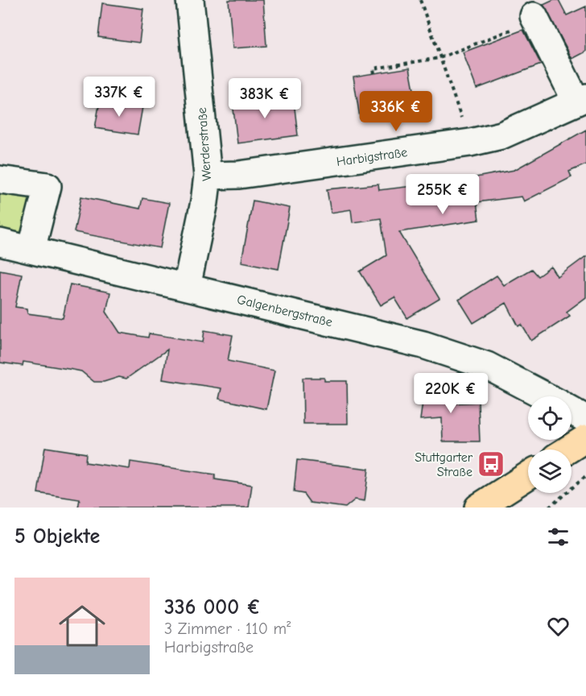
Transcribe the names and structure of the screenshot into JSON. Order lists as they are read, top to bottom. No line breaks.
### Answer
{"streets":{"street":["Werderstraße","Harbigstraße","Galgenbergstraße"]},"crossings":[["Werderstraße","Harbigstraße"],["Werderstraße","Galgenbergstraße"]],"places":{"bus stop":["Stuttgarter Straße"]},"page":{"price":["337K €","383K €","336K €","255K €","220K €"],"heading":"5 Objekte","list":[{"name":"336 000 €","note":"3 Zimmer · 110 m² · Harbigstraße"}]}}
